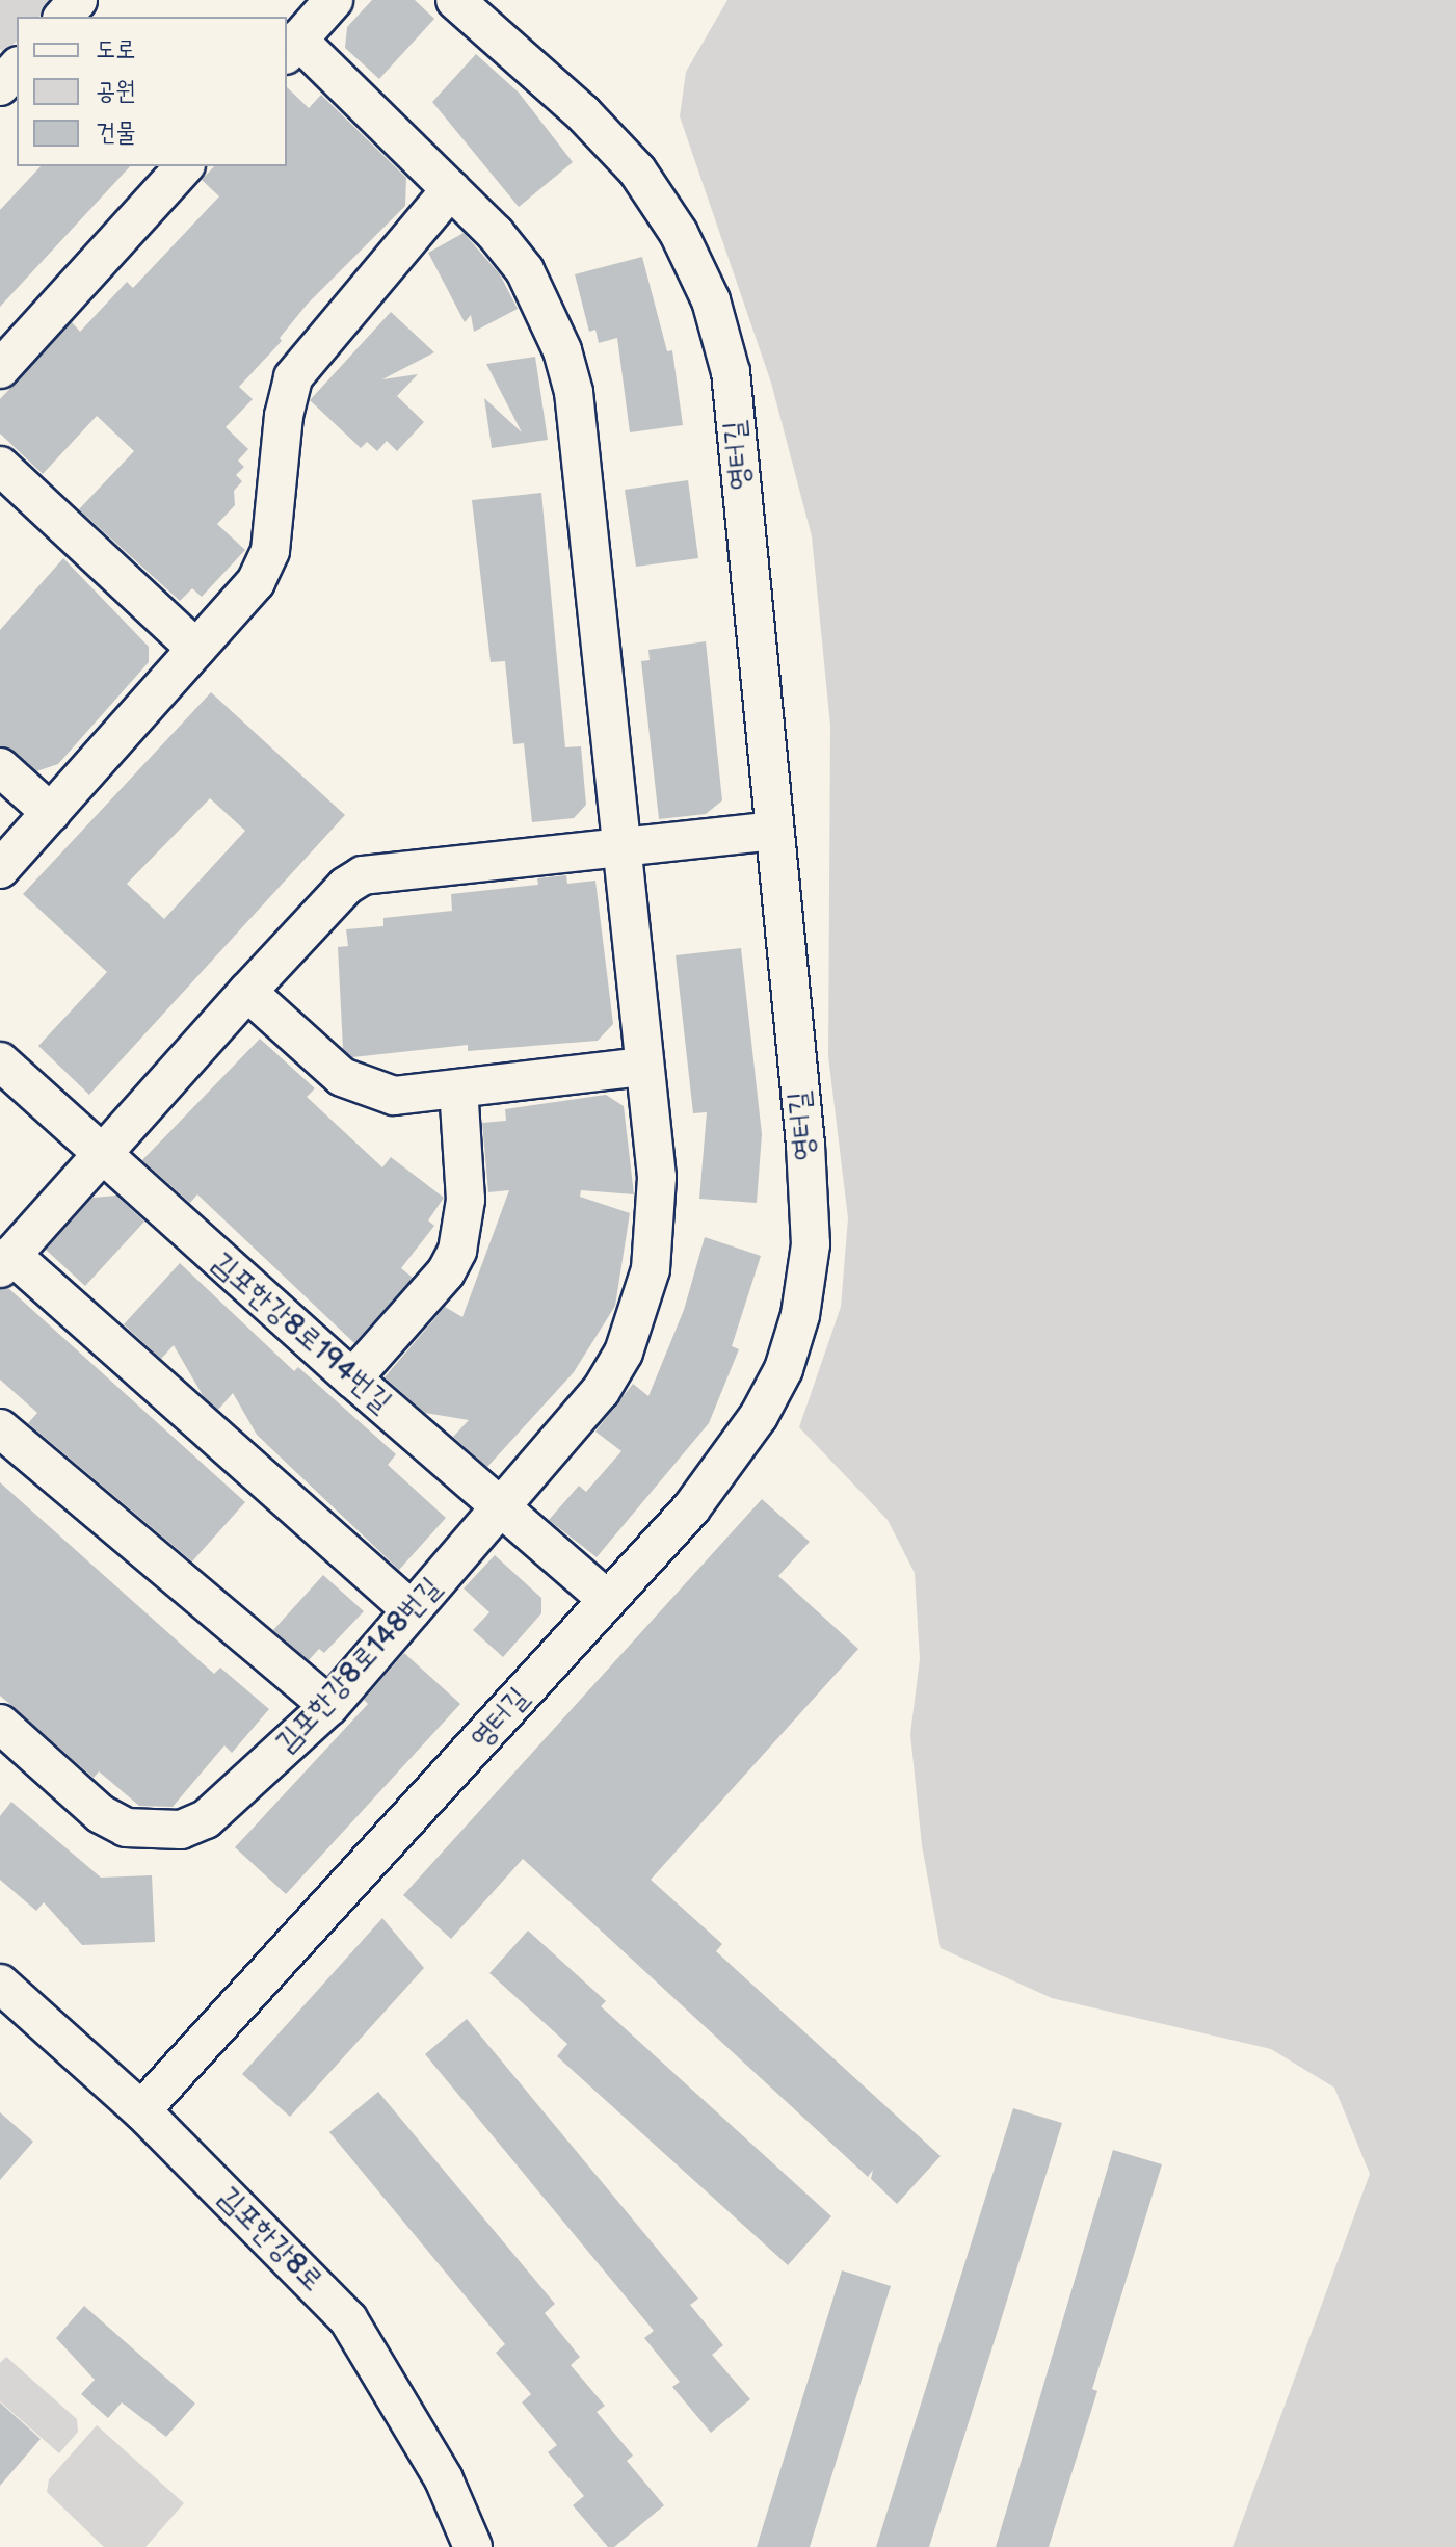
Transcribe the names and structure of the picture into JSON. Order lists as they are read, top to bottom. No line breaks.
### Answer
{"streets":{"street":["영터길","김포한강8로194번길","김포한강8로148번길","김포한강8로"]},"crossings":[["영터길","김포한강8로194번길"],["영터길","김포한강8로"],["김포한강8로194번길","김포한강8로148번길"]],"legend":["도로","공원","건물"]}
